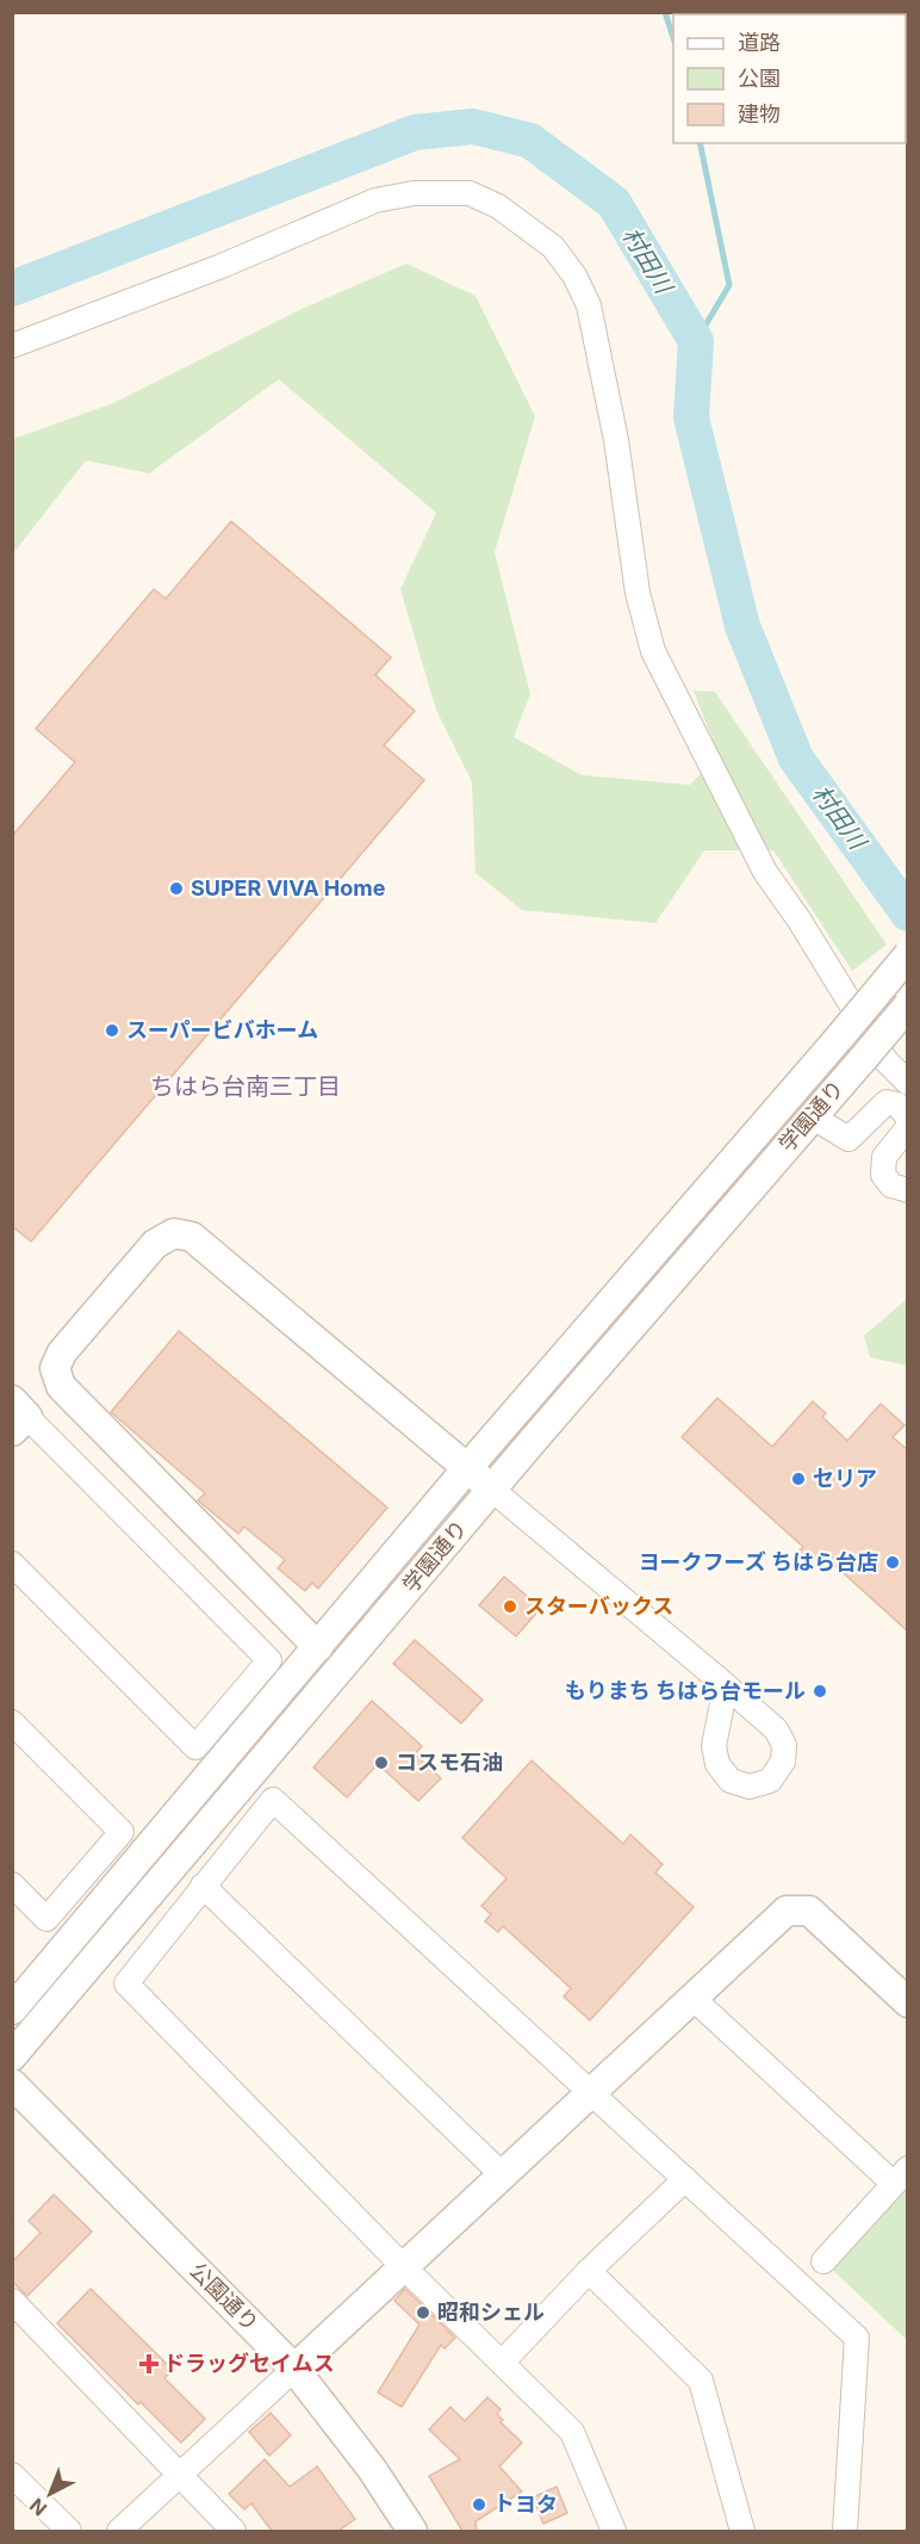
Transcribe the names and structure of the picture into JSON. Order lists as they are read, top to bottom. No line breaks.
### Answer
{"streets":{"street":["学園通り","公園通り"]},"districts":["ちはら台南三丁目"],"water":["村田川"],"places":{"other":["SUPER VIVA Home","スーパービバホーム","セリア","ヨークフーズ ちはら台店","スターバックス","もりまち ちはら台モール","コスモ石油","昭和シェル","トヨタ"],"health":["ドラッグセイムス"]},"legend":["道路","公園","建物"],"north":"bottom left"}
